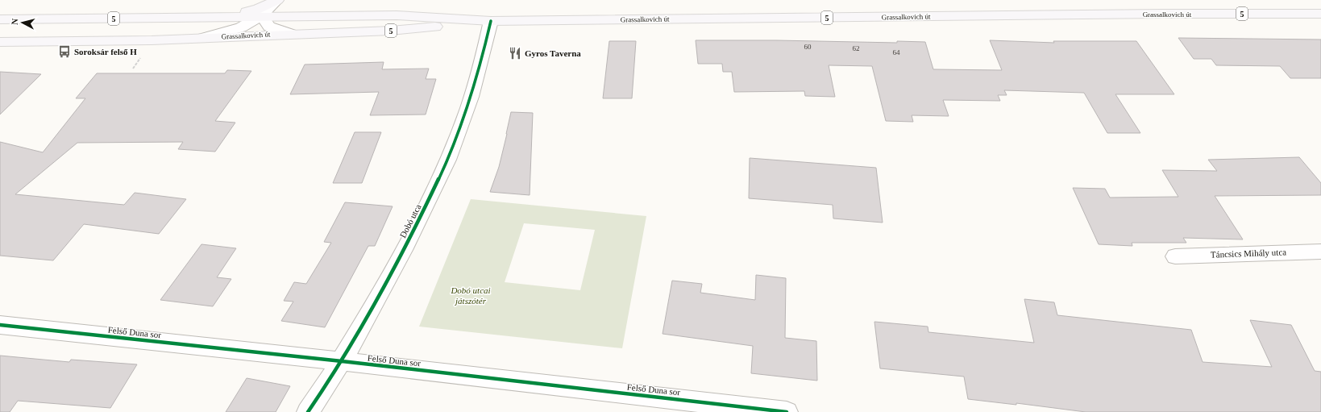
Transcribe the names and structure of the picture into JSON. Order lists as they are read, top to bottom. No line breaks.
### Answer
{"streets":{"main road":["5","Grassalkovich út"],"street":["Dobó utca","Táncsics Mihály utca","Felső Duna sor"]},"crossings":[["Grassalkovich út","Dobó utca"],["Dobó utca","Felső Duna sor"]],"parks":["Dobó utcai játszótér"],"places":{"bus stop":["Soroksár felső H"],"restaurant":["Gyros Taverna"]},"house_numbers":["60","62","64"],"north":"left"}
